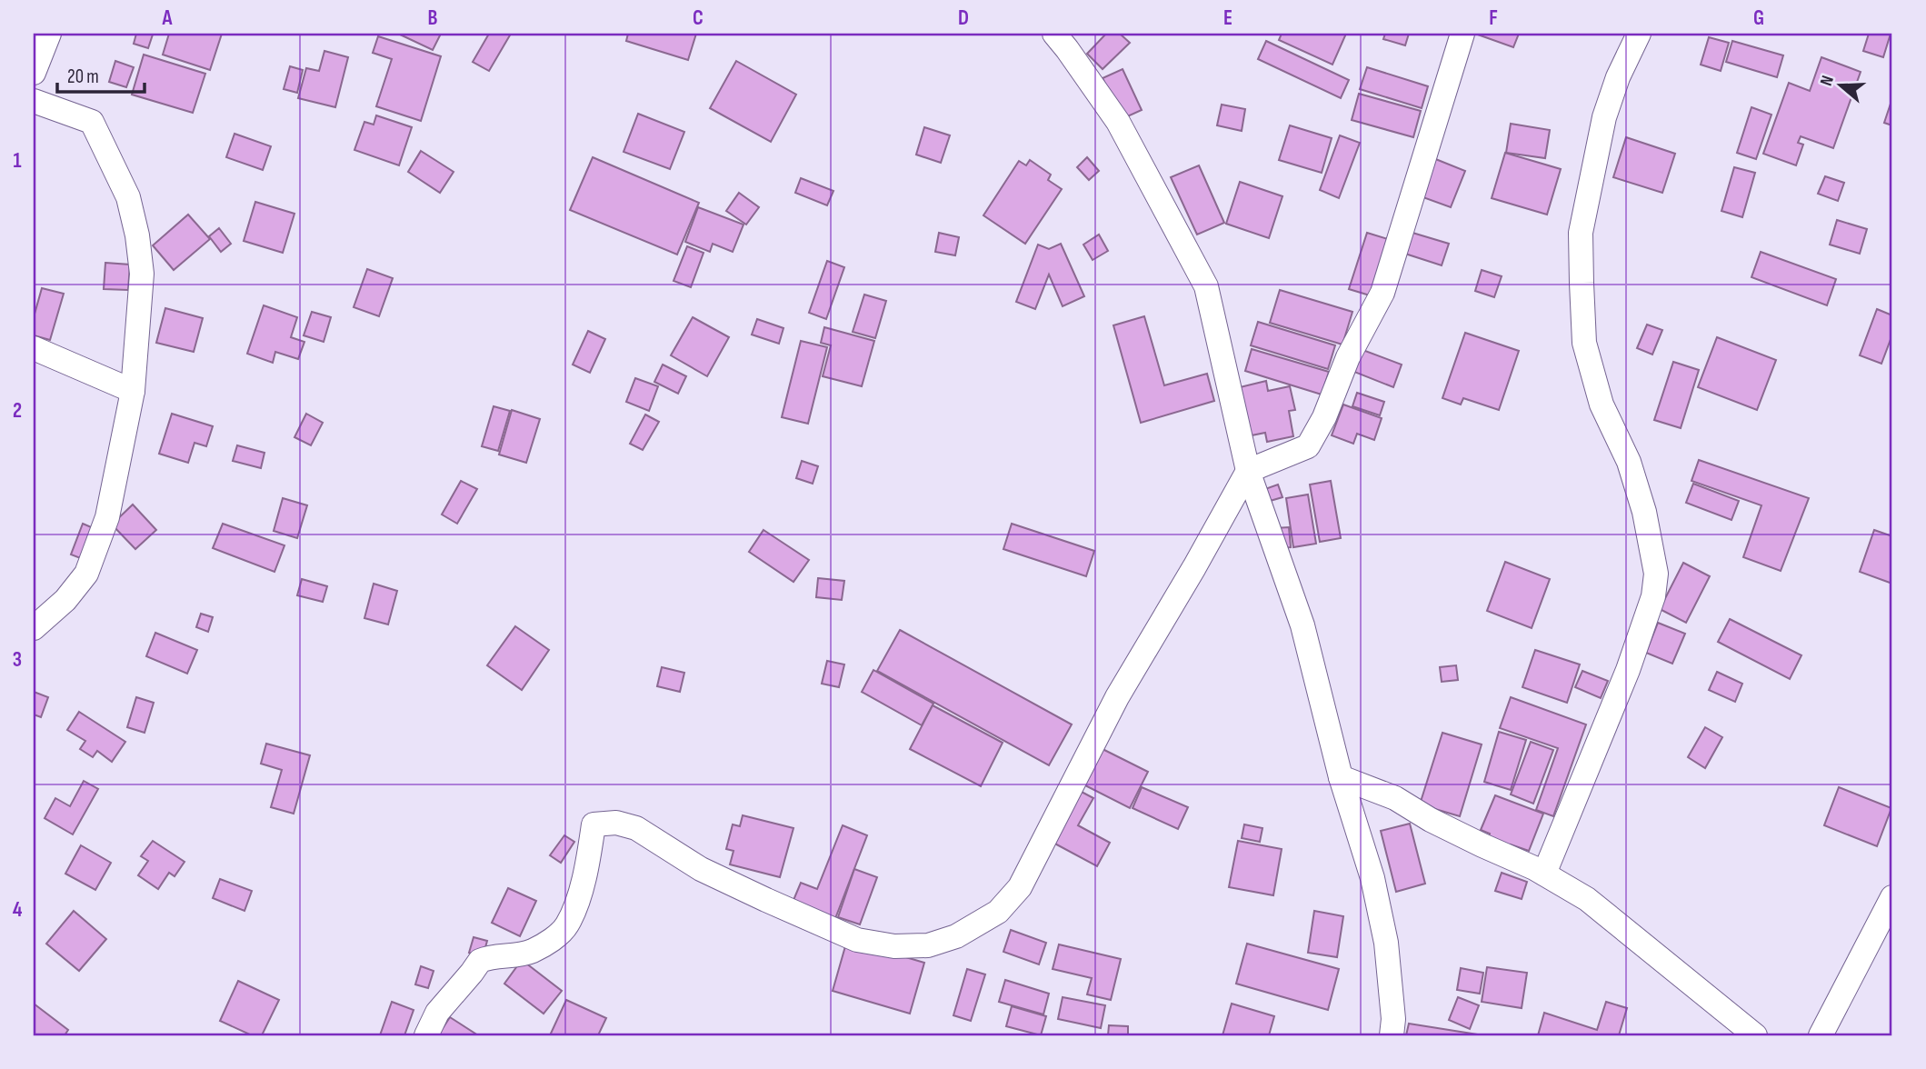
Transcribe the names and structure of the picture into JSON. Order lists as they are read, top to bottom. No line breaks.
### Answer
{"scale_bar":"20 m","north":"left","grid":{"columns":["A","B","C","D","E","F","G"],"rows":["1","2","3","4"]}}
